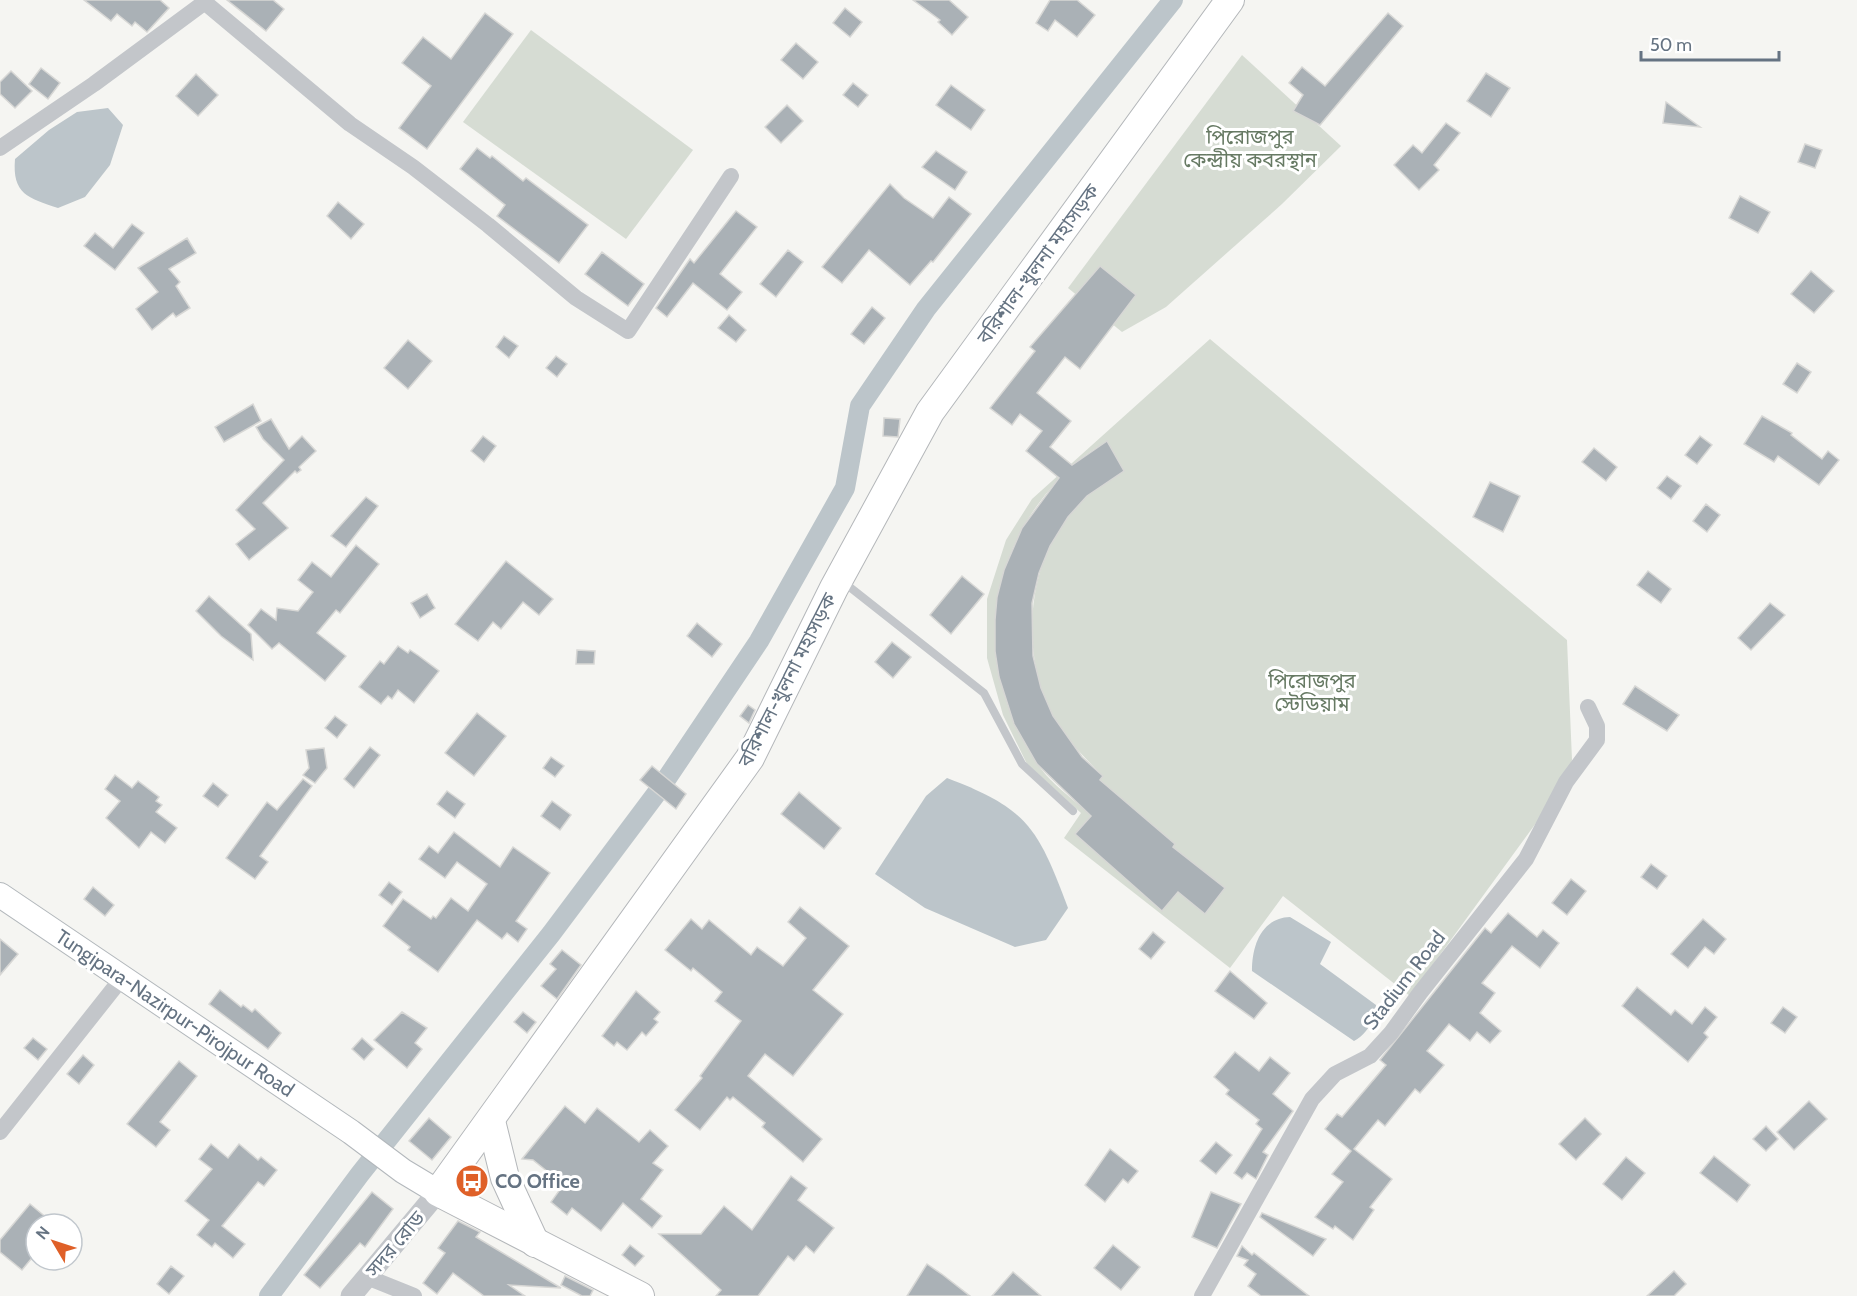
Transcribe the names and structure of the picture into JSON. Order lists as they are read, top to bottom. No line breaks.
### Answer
{"streets":{"highway":["বরিশাল-খুলনা মহাসড়ক"],"main road":["Tungipara-Nazirpur-Pirojpur Road"],"street":["Stadium Road","সদর রোড"]},"crossings":[["বরিশাল-খুলনা মহাসড়ক","Tungipara-Nazirpur-Pirojpur Road"],["বরিশাল-খুলনা মহাসড়ক","সদর রোড"],["Tungipara-Nazirpur-Pirojpur Road","সদর রোড"]],"parks":["পিরোজপুর কেন্দ্রীয় কবরস্থান","পিরোজপুর স্টেডিয়াম"],"places":{"bus stop":["CO Office"]},"scale_bar":"50 m","north":"top left"}
